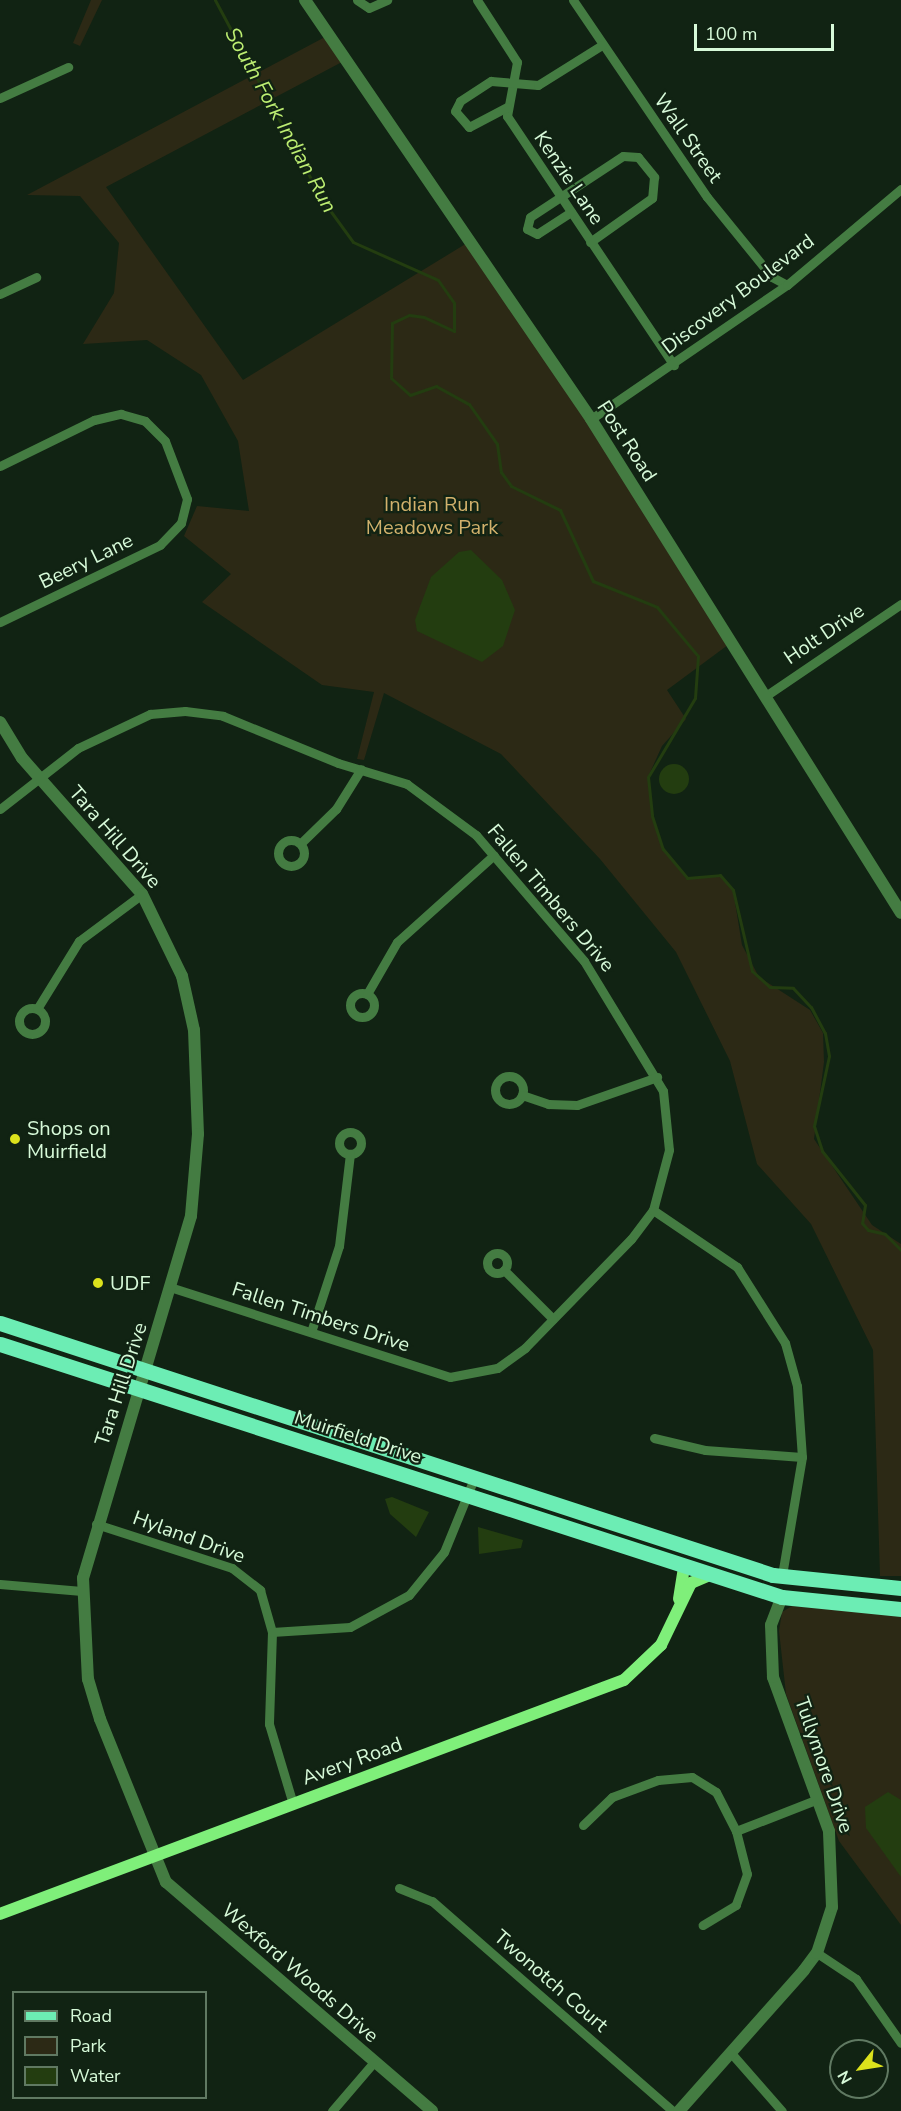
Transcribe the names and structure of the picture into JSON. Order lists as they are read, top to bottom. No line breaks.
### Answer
{"streets":{"main road":["Muirfield Drive","Avery Road"],"street":["Wall Street","Kenzie Lane","Discovery Boulevard","Post Road","Beery Lane","Holt Drive","Tara Hill Drive","Fallen Timbers Drive","Hyland Drive","Tullymore Drive","Wexford Woods Drive","Twonotch Court"]},"crossings":[["Wall Street","Discovery Boulevard"],["Kenzie Lane","Discovery Boulevard"],["Discovery Boulevard","Post Road"],["Post Road","Holt Drive"],["Tara Hill Drive","Fallen Timbers Drive"],["Tara Hill Drive","Muirfield Drive"],["Tara Hill Drive","Hyland Drive"],["Tara Hill Drive","Avery Road"],["Tara Hill Drive","Wexford Woods Drive"],["Muirfield Drive","Avery Road"],["Muirfield Drive","Tullymore Drive"],["Hyland Drive","Avery Road"],["Avery Road","Wexford Woods Drive"]],"water":["South Fork Indian Run"],"parks":["Indian Run Meadows Park"],"places":["Shops on Muirfield","UDF"],"legend":["Road","Park","Water"],"scale_bar":"100 m","north":"bottom left"}
